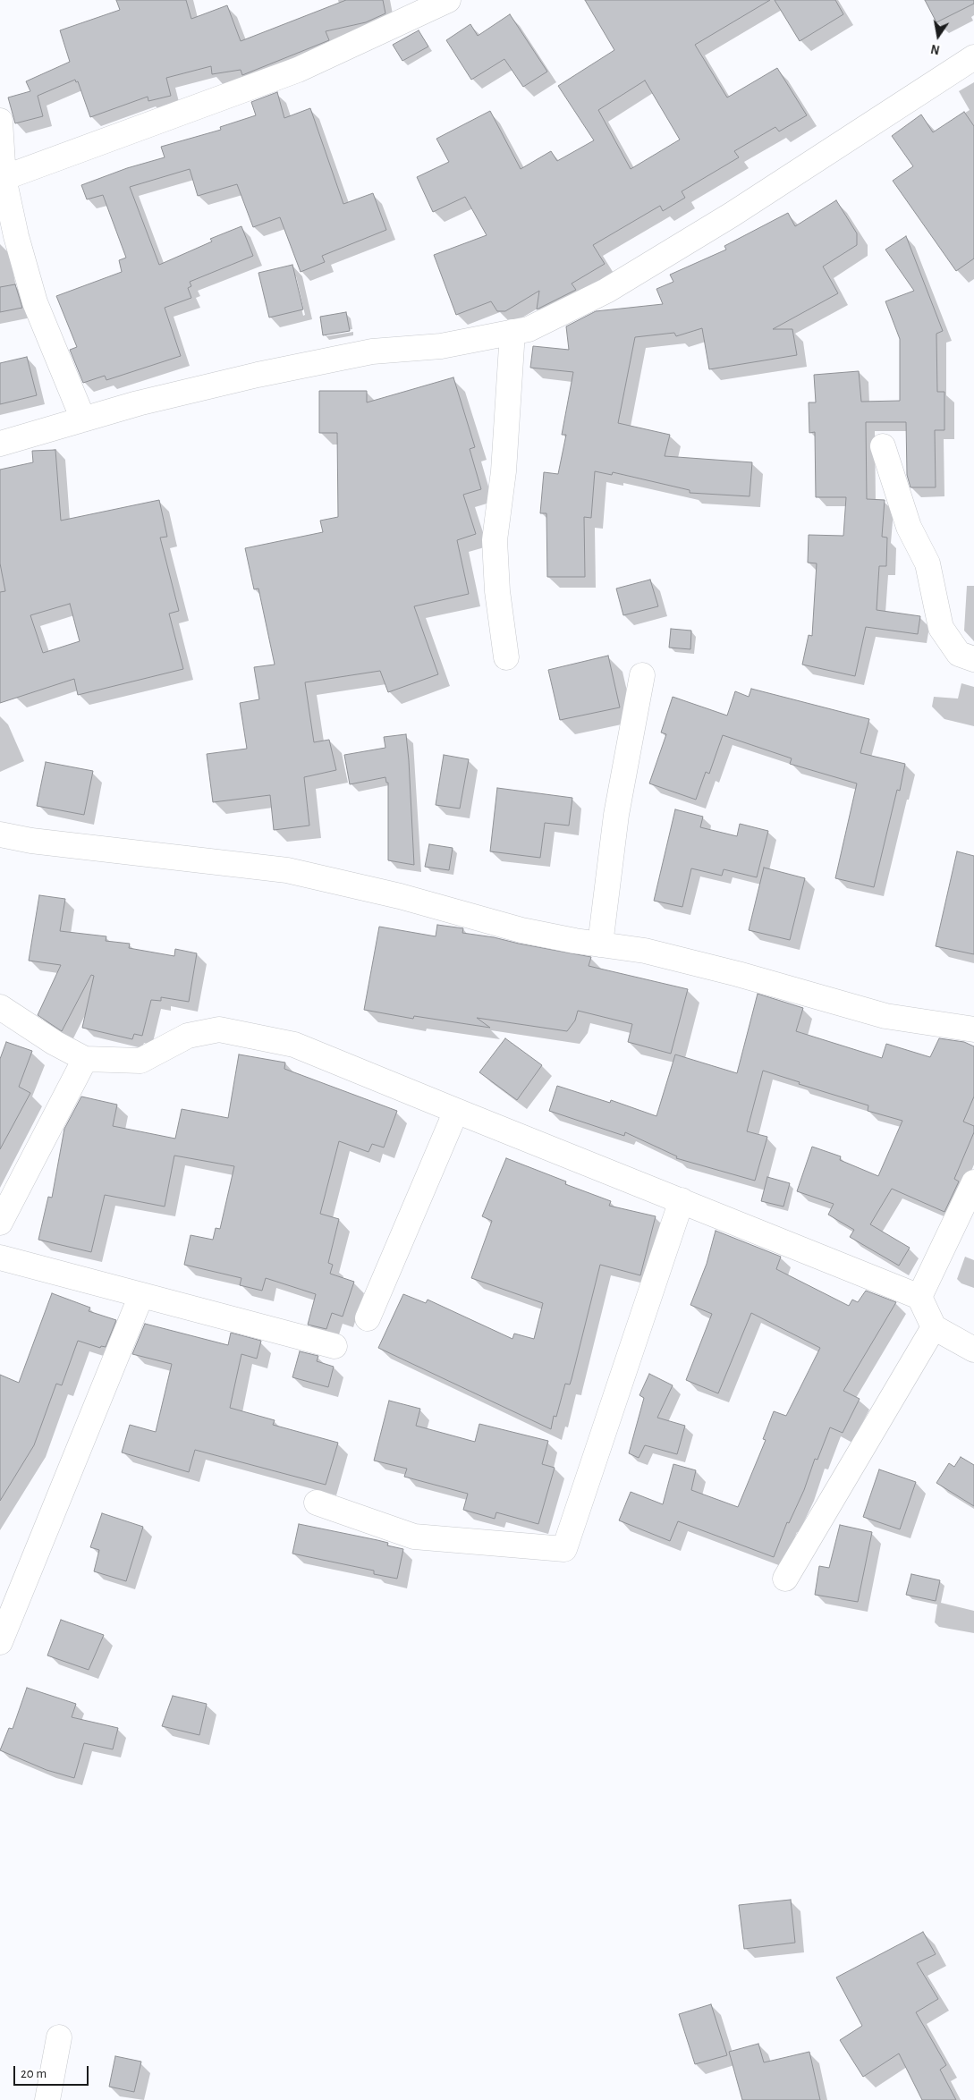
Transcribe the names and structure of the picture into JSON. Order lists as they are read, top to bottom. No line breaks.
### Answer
{"scale_bar":"20 m","north":"bottom"}
